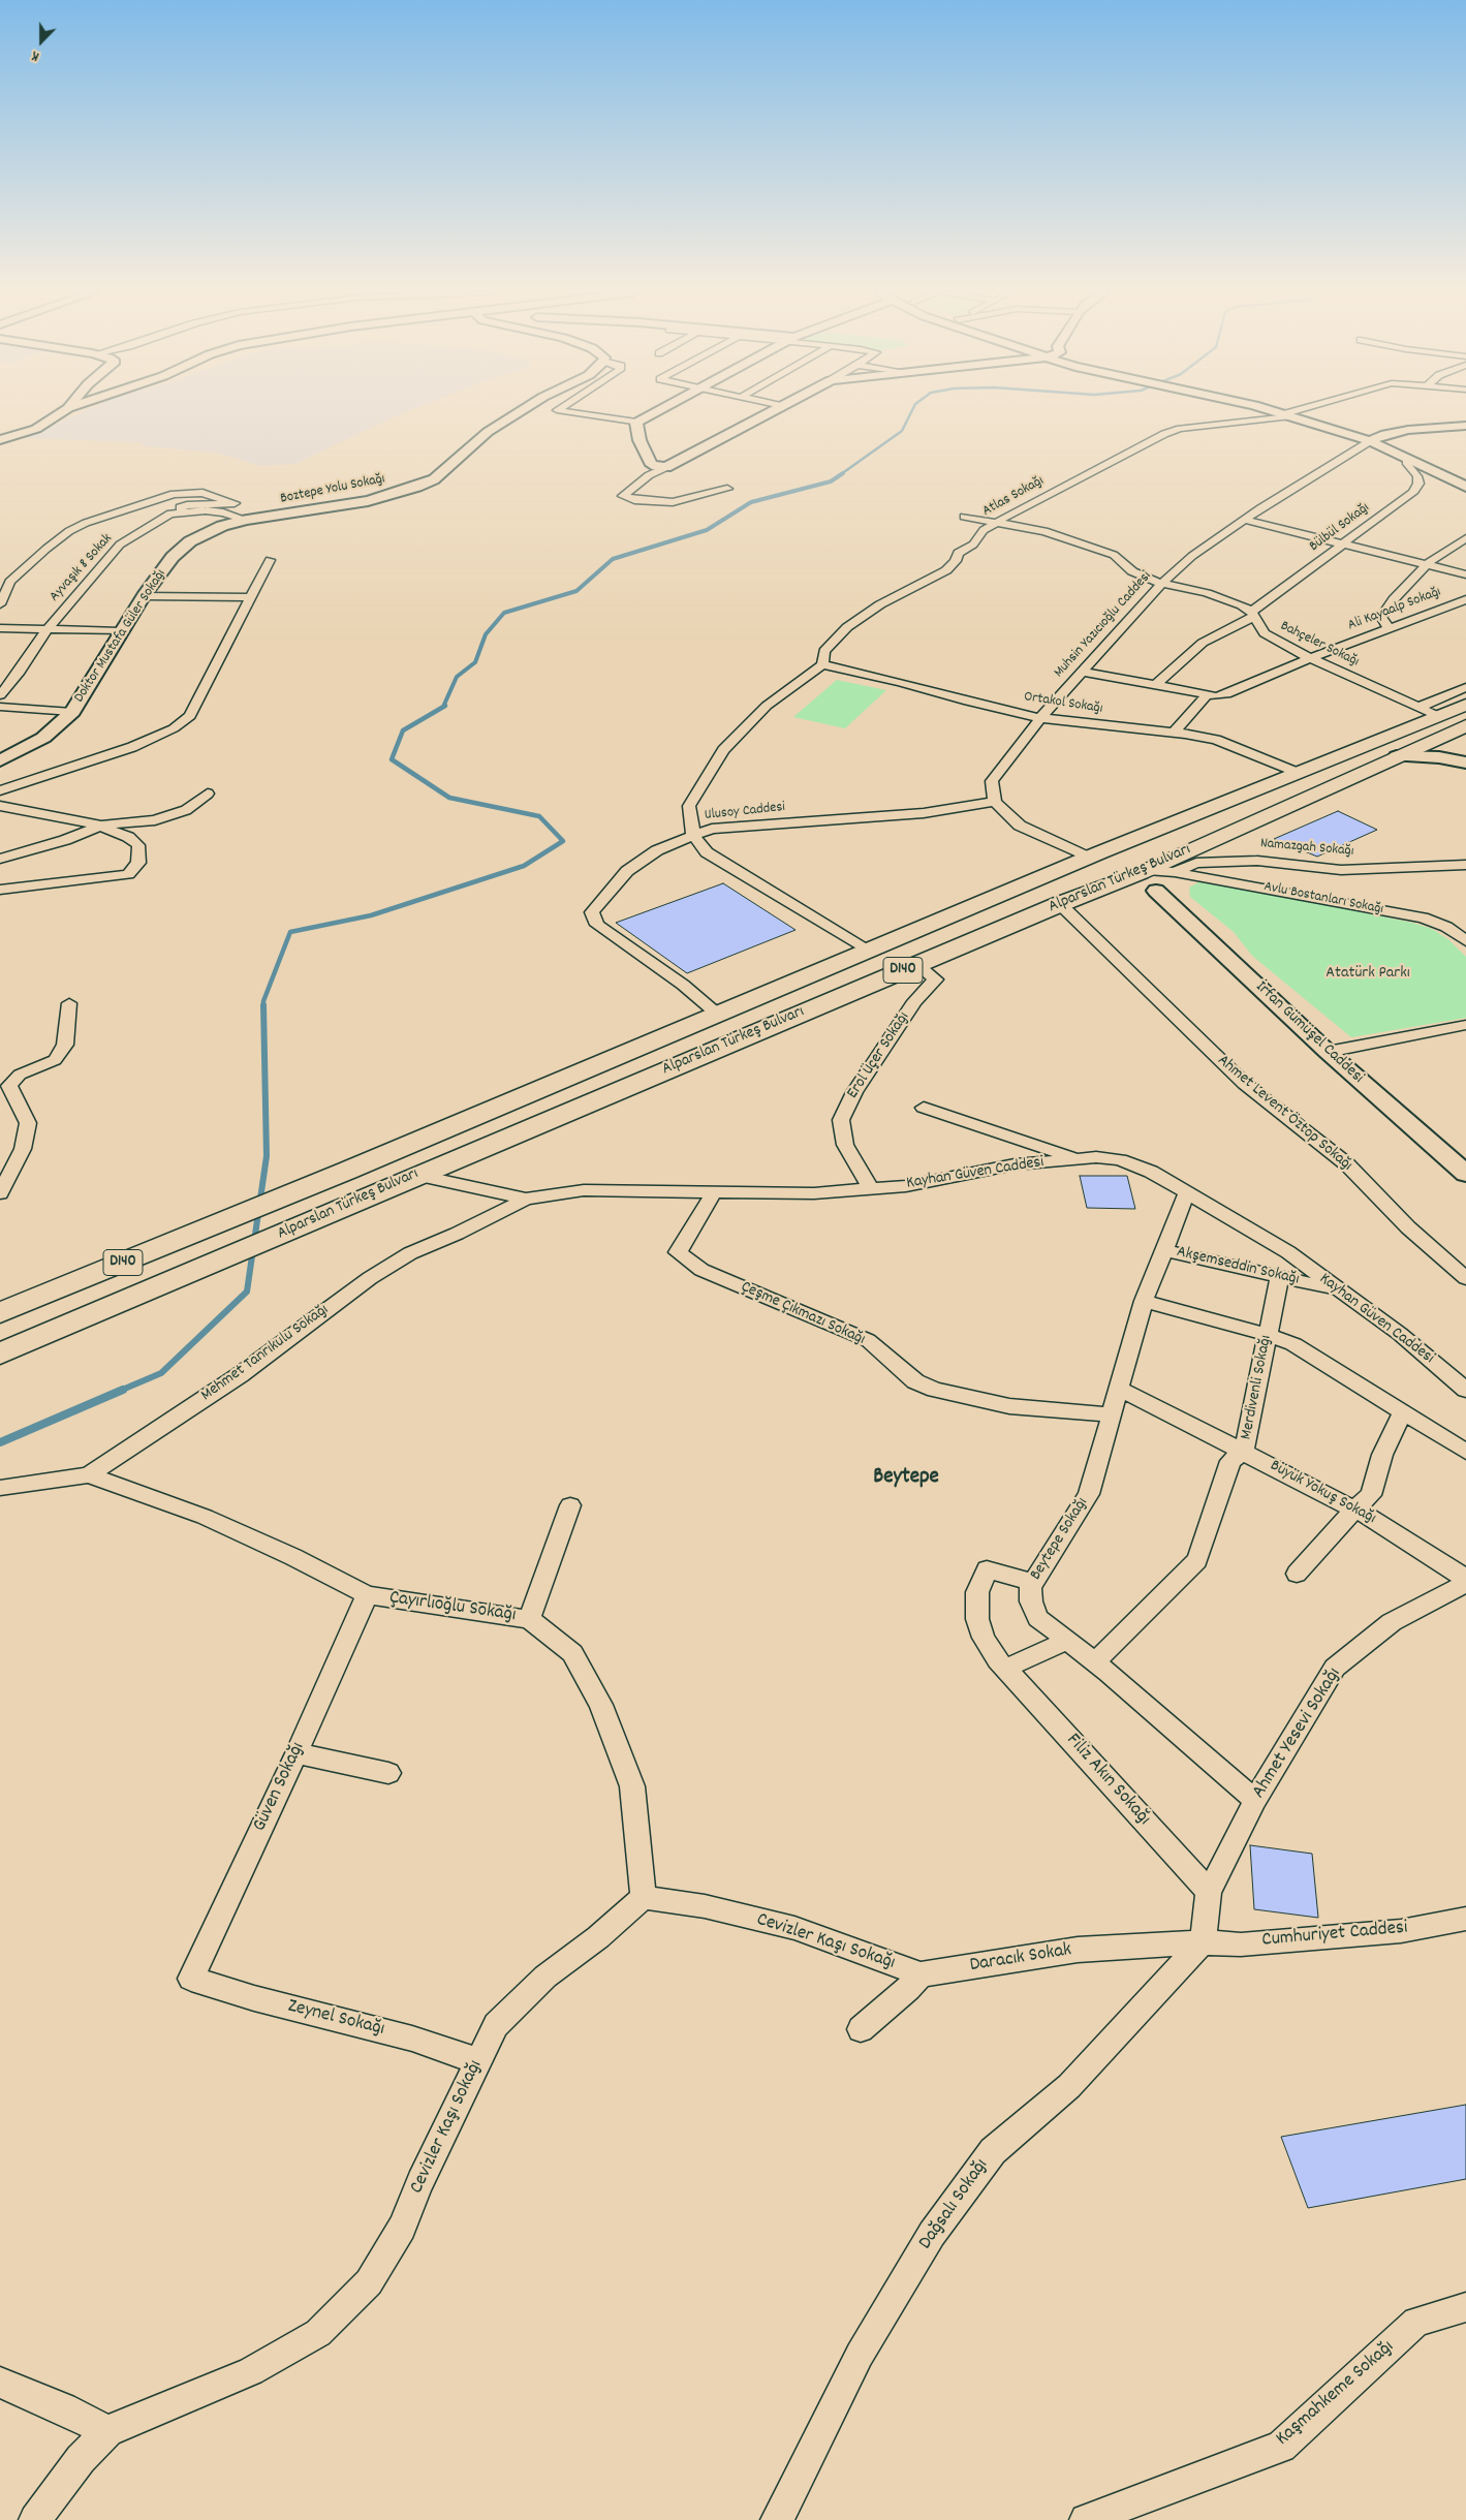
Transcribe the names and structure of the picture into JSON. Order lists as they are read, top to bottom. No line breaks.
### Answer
{"streets":{"highway":["Alparslan Türkeş Bulvarı","D140"],"street":["Boztepe Yolu Sokağı","Atlas Sokağı","Bülbül Sokağı","Ayvaşık 8 Sokak","Ali Kayaalp Sokağı","Muhsin Yazıcıoğlu Caddesi","Doktor Mustafa Güler Sokağı","Bahçeler Sokağı","Ortakol Sokağı","Ulusoy Caddesi","Namazgah Sokağı","Avlu Bostanları Sokağı","İrfan Gümüşel Caddesi","Erol Üçer Sokağı","Ahmet Levent Öztop Sokağı","Kayhan Güven Caddesi","Akşemseddin Sokağı","Çeşme Çıkmazı Sokağı","Mehmet Tanrıkulu Sokağı","Merdivenli Sokağı","Büyük Yokuş Sokağı","Beytepe Sokağı","Çayırlıoğlu Sokağı","Ahmet Yesevi Sokağı","Filiz Akın Sokağı","Güven Sokağı","Cumhuriyet Caddesi","Cevizler Kaşı Sokağı","Daracık Sokak","Zeynel Sokağı","Dağsalı Sokağı","Kaşmahkeme Sokağı"]},"crossings":[["Boztepe Yolu Sokağı","Ayvaşık 8 Sokak"],["Boztepe Yolu Sokağı","Doktor Mustafa Güler Sokağı"],["Atlas Sokağı","Bahçeler Sokağı"],["Atlas Sokağı","Ortakol Sokağı"],["Atlas Sokağı","Ulusoy Caddesi"],["Bülbül Sokağı","Bahçeler Sokağı"],["Ayvaşık 8 Sokak","Doktor Mustafa Güler Sokağı"],["Ali Kayaalp Sokağı","Bahçeler Sokağı"],["Muhsin Yazıcıoğlu Caddesi","Bahçeler Sokağı"],["Muhsin Yazıcıoğlu Caddesi","Ortakol Sokağı"],["Muhsin Yazıcıoğlu Caddesi","Ulusoy Caddesi"],["Bahçeler Sokağı","Alparslan Türkeş Bulvarı"],["Ortakol Sokağı","Ulusoy Caddesi"],["Ortakol Sokağı","Alparslan Türkeş Bulvarı"],["Namazgah Sokağı","Alparslan Türkeş Bulvarı"],["Namazgah Sokağı","Avlu Bostanları Sokağı"],["Namazgah Sokağı","İrfan Gümüşel Caddesi"],["Alparslan Türkeş Bulvarı","İrfan Gümüşel Caddesi"],["Alparslan Türkeş Bulvarı","Erol Üçer Sokağı"],["Alparslan Türkeş Bulvarı","Ahmet Levent Öztop Sokağı"],["Alparslan Türkeş Bulvarı","Kayhan Güven Caddesi"],["Erol Üçer Sokağı","Kayhan Güven Caddesi"],["Kayhan Güven Caddesi","Akşemseddin Sokağı"],["Kayhan Güven Caddesi","Çeşme Çıkmazı Sokağı"],["Kayhan Güven Caddesi","Mehmet Tanrıkulu Sokağı"],["Kayhan Güven Caddesi","Beytepe Sokağı"],["Akşemseddin Sokağı","Merdivenli Sokağı"],["Akşemseddin Sokağı","Beytepe Sokağı"],["Çeşme Çıkmazı Sokağı","Beytepe Sokağı"],["Mehmet Tanrıkulu Sokağı","Çayırlıoğlu Sokağı"],["Merdivenli Sokağı","Büyük Yokuş Sokağı"],["Merdivenli Sokağı","Beytepe Sokağı"],["Büyük Yokuş Sokağı","Beytepe Sokağı"],["Beytepe Sokağı","Ahmet Yesevi Sokağı"],["Beytepe Sokağı","Filiz Akın Sokağı"],["Çayırlıoğlu Sokağı","Güven Sokağı"],["Çayırlıoğlu Sokağı","Cevizler Kaşı Sokağı"],["Ahmet Yesevi Sokağı","Filiz Akın Sokağı"],["Ahmet Yesevi Sokağı","Cumhuriyet Caddesi"],["Ahmet Yesevi Sokağı","Daracık Sokak"],["Ahmet Yesevi Sokağı","Dağsalı Sokağı"],["Güven Sokağı","Zeynel Sokağı"],["Cumhuriyet Caddesi","Daracık Sokak"],["Cumhuriyet Caddesi","Dağsalı Sokağı"],["Cevizler Kaşı Sokağı","Daracık Sokak"],["Cevizler Kaşı Sokağı","Zeynel Sokağı"],["Daracık Sokak","Dağsalı Sokağı"]],"districts":["Beytepe"],"parks":["Atatürk Parkı"],"north":"bottom"}
